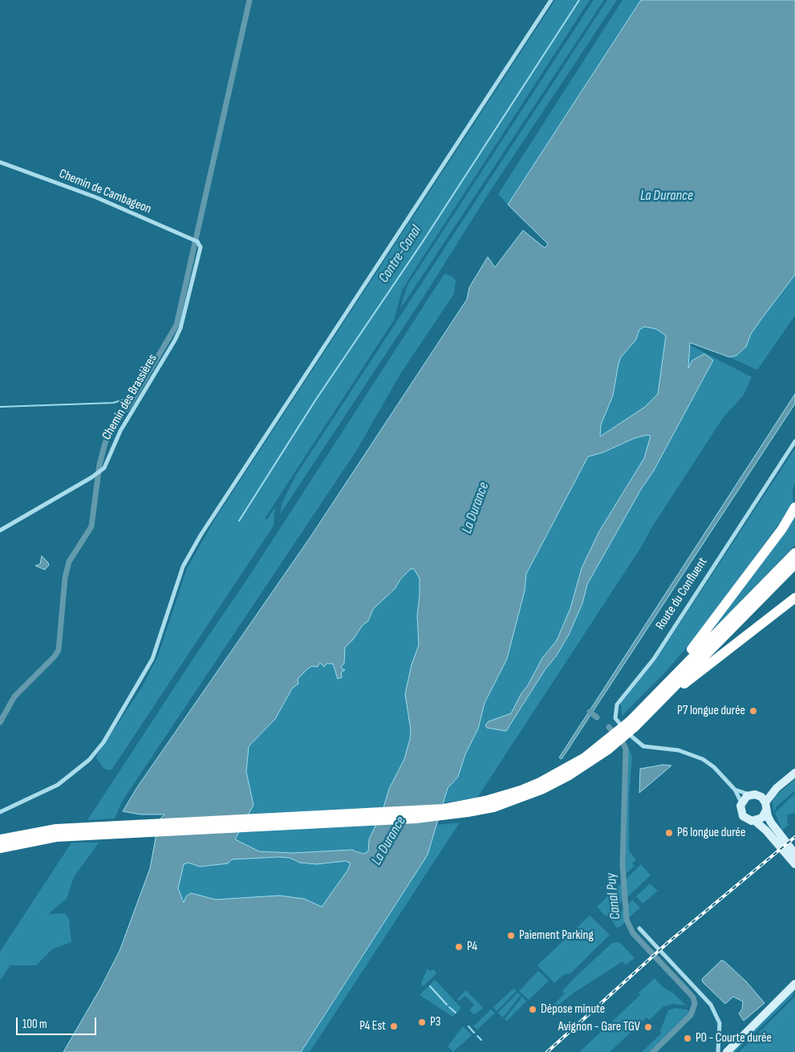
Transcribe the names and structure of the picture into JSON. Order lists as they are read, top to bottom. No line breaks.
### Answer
{"streets":{"street":["Chemin de Cambageon","Chemin des Brassières","Route du Confluent"]},"crossings":[["Chemin de Cambageon","Chemin des Brassières"]],"water":["La Durance","Contre-Canal","Canal Puy"],"places":["P7 longue durée","P6 longue durée","Paiement Parking","P4","Dépose minute","P3","P4 Est","Avignon - Gare TGV","P0 - Courte durée"],"scale_bar":"100 m"}
